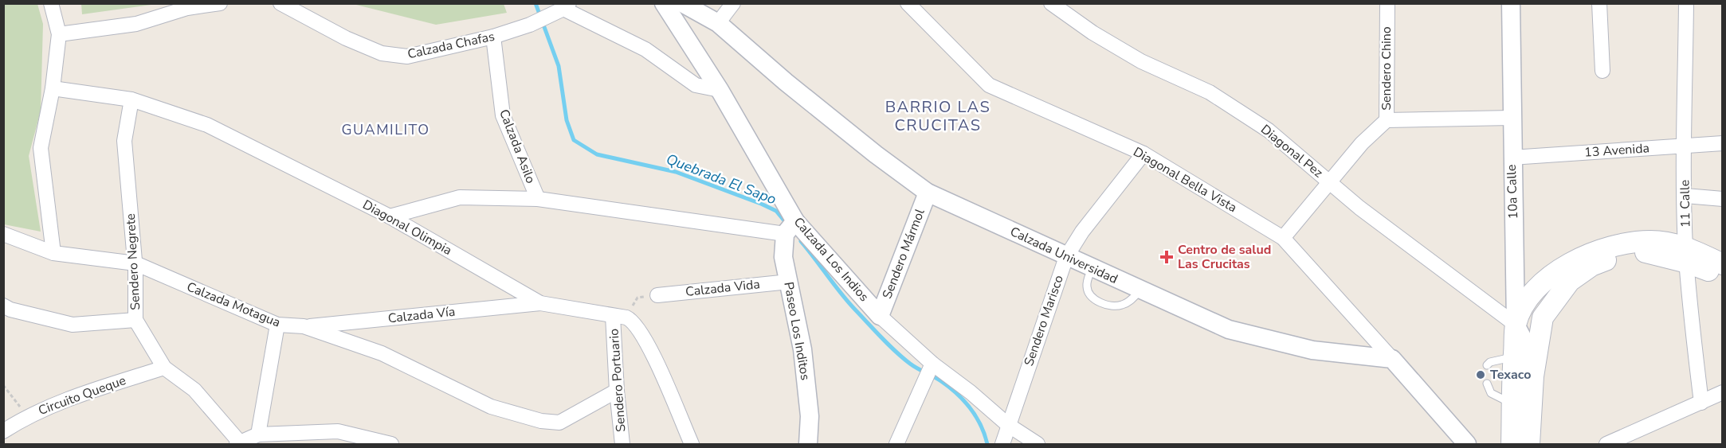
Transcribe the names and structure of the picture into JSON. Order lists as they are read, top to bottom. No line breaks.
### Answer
{"streets":{"street":["Calzada Chafas","Sendero Chino","Calzada Asilo","13 Avenida","Diagonal Pez","Diagonal Bella Vista","10a Calle","11 Calle","Diagonal Olimpia","Sendero Mármol","Calzada Universidad","Calzada Los Indios","Sendero Negrete","Calzada Vida","Calzada Motagua","Calzada Vía","Sendero Marisco","Paseo Los Inditos","Sendero Portuario","Circuito Queque"]},"crossings":[["Calzada Chafas","Calzada Asilo"],["Sendero Chino","Diagonal Pez"],["Sendero Chino","Diagonal Bella Vista"],["13 Avenida","10a Calle"],["13 Avenida","11 Calle"],["Diagonal Pez","10a Calle"],["Diagonal Bella Vista","Calzada Universidad"],["Diagonal Bella Vista","Sendero Marisco"],["Diagonal Olimpia","Sendero Negrete"],["Diagonal Olimpia","Calzada Vía"],["Diagonal Olimpia","Sendero Portuario"],["Sendero Mármol","Calzada Universidad"],["Sendero Mármol","Calzada Los Indios"],["Calzada Universidad","Sendero Marisco"],["Calzada Los Indios","Sendero Marisco"],["Calzada Los Indios","Paseo Los Inditos"],["Sendero Negrete","Calzada Motagua"],["Sendero Negrete","Circuito Queque"],["Calzada Vida","Paseo Los Inditos"],["Calzada Motagua","Calzada Vía"],["Calzada Motagua","Sendero Portuario"]],"districts":["BARRIO LAS CRUCITAS","GUAMILITO"],"water":["Quebrada El Sapo"],"places":{"health":["Centro de salud Las Crucitas"],"other":["Texaco"]}}
